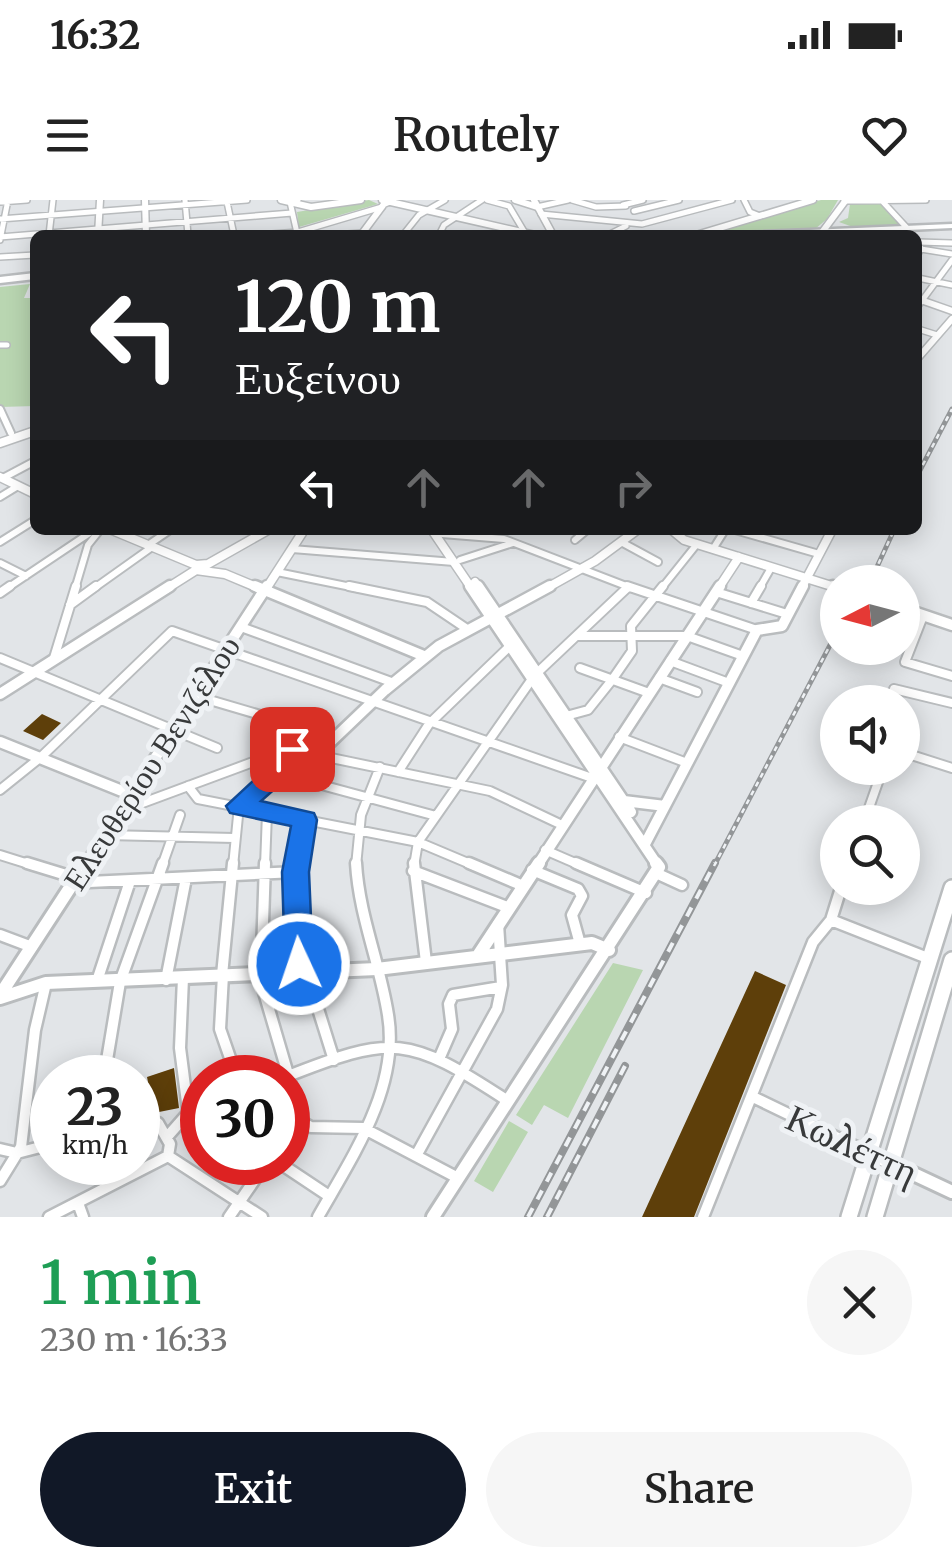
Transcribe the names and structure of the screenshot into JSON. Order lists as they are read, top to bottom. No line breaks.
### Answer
{"streets":{"street":["Ελευθερίου Βενιζέλου","Κωλέττη"]},"north":"left","page":{"status":"16:32","header":"Routely","turn":["120 m","Ευξείνου"],"speed":"23 km/h","limit":"30","heading":["1 min","230 m · 16:33"],"buttons":["Exit","Share"]}}
